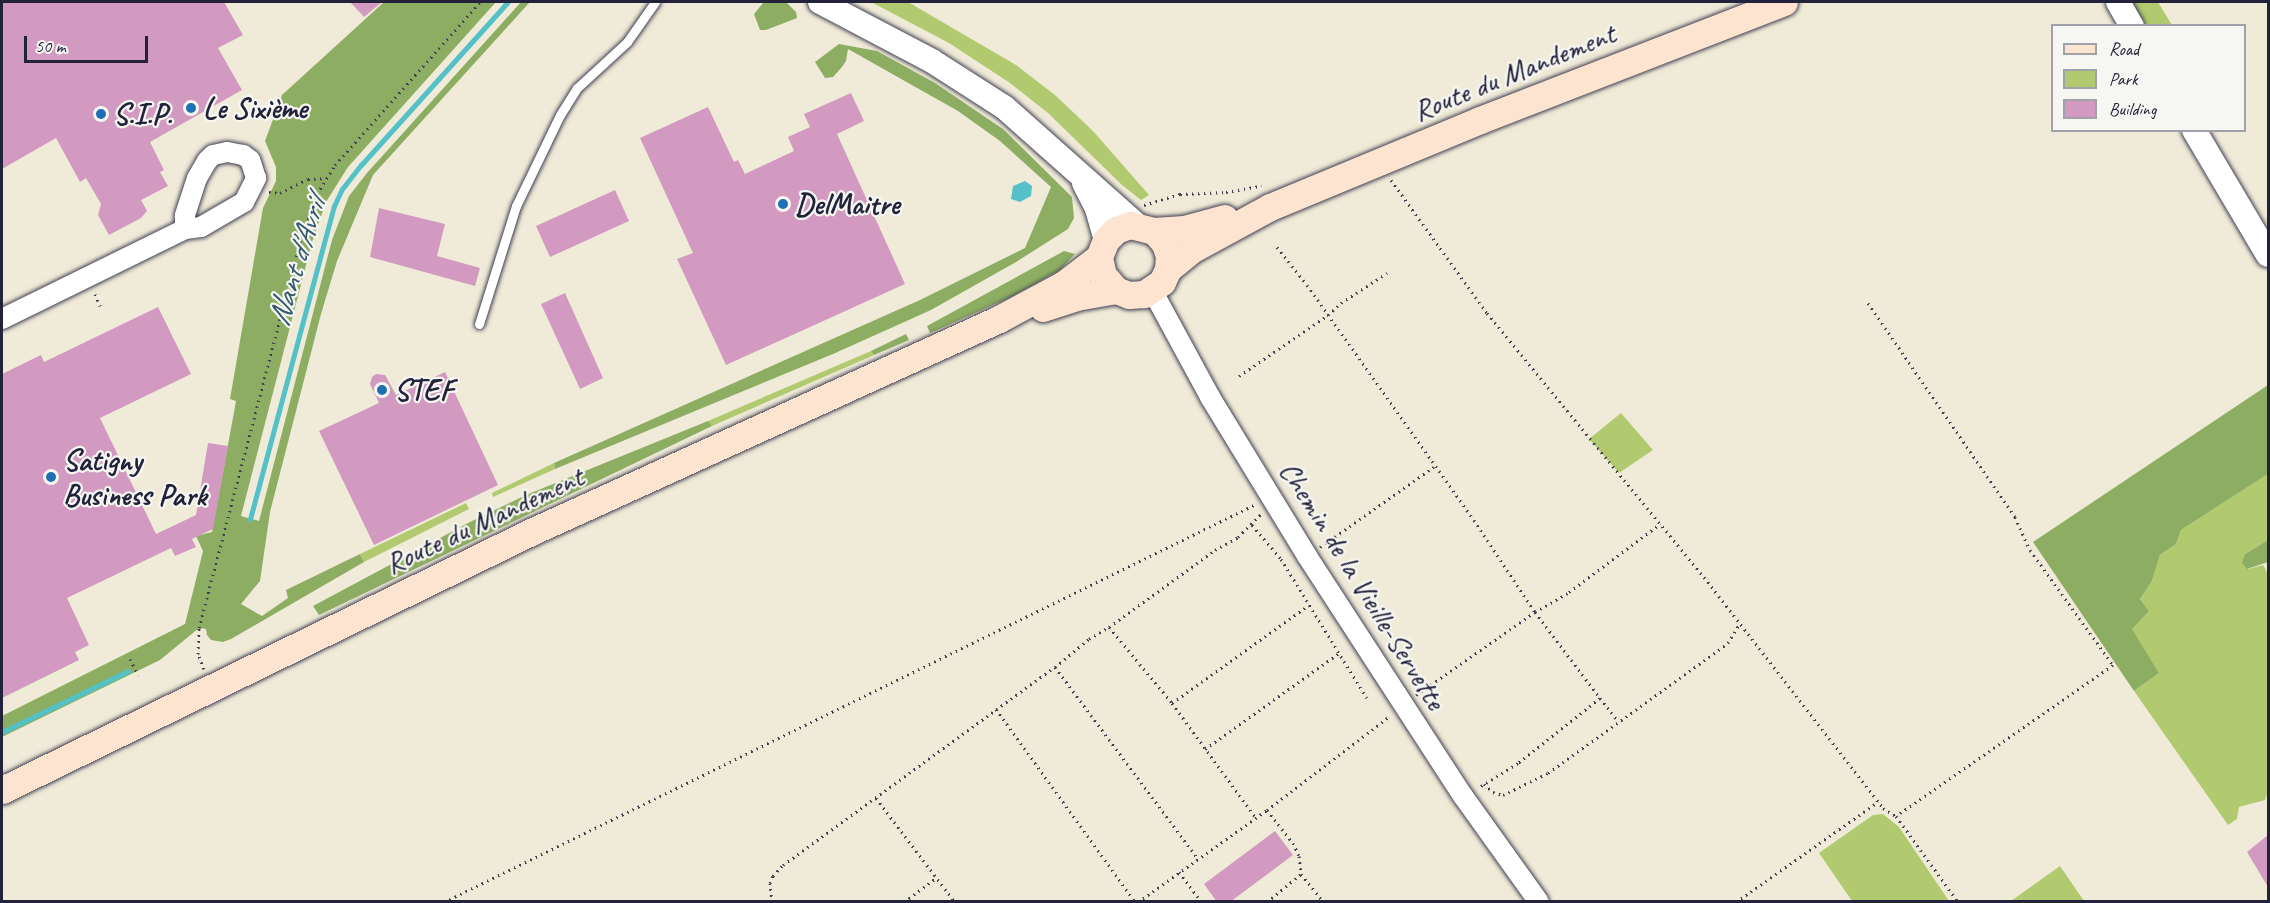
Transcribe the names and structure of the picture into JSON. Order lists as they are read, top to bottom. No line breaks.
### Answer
{"streets":{"main road":["Route du Mandement"],"street":["Chemin de la Vieille-Servette"]},"crossings":[["Route du Mandement","Chemin de la Vieille-Servette"]],"water":["Nant d'Avril"],"places":["Le Sixième","S.I.P.","DelMaitre","STEF","Satigny Business Park"],"legend":["Road","Park","Building"],"scale_bar":"50 m"}
